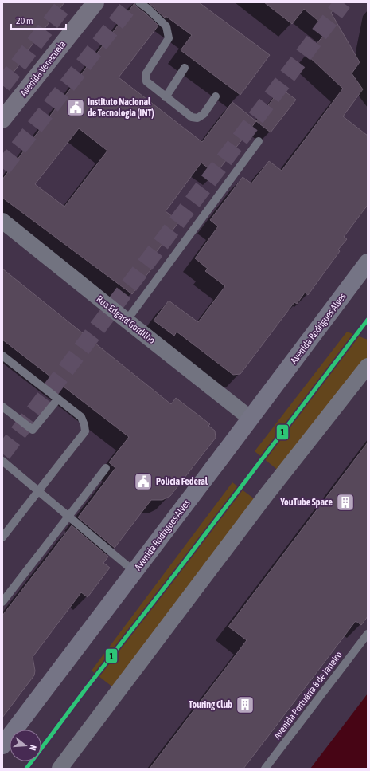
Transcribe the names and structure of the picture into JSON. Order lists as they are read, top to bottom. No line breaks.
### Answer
{"streets":{"main road":["Avenida Venezuela"],"street":["Rua Edgard Gordilho","Avenida Rodrigues Alves"],"lane":["Avenida Portuária 8 de Janeiro"]},"crossings":[["Rua Edgard Gordilho","Avenida Rodrigues Alves"]],"places":{"public building":["Instituto Nacional de Tecnologia (INT)","Polícia Federal"],"building":["YouTube Space","Touring Club"]},"lines":["transit line 1"],"scale_bar":"20 m","north":"right"}
